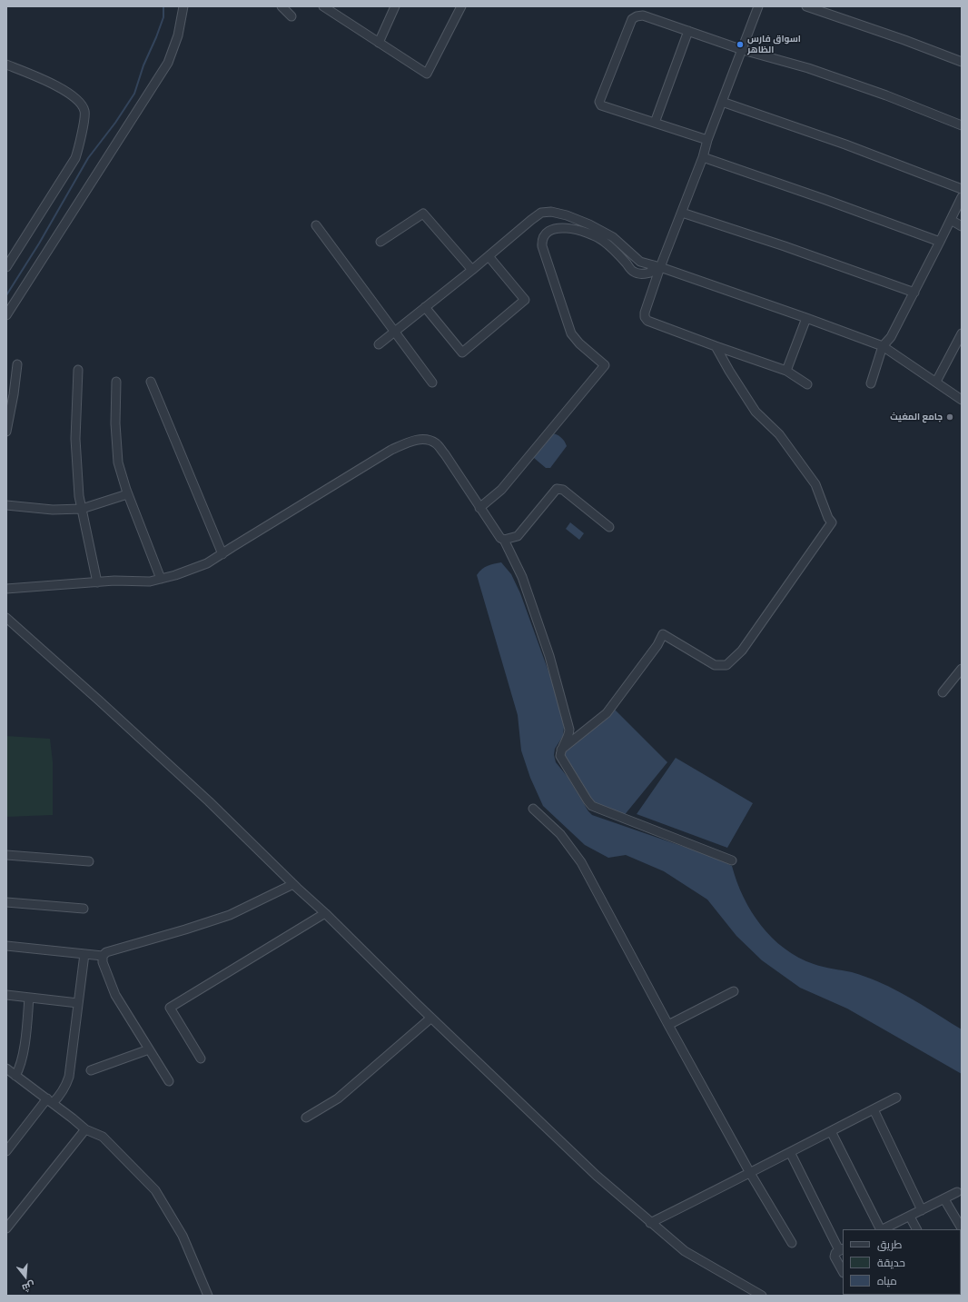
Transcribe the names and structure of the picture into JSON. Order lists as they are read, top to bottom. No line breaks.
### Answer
{"places":["اسواق فارس الظاهر","جامع المغيث"],"legend":["طريق","حديقة","مياه"],"north":"bottom"}
